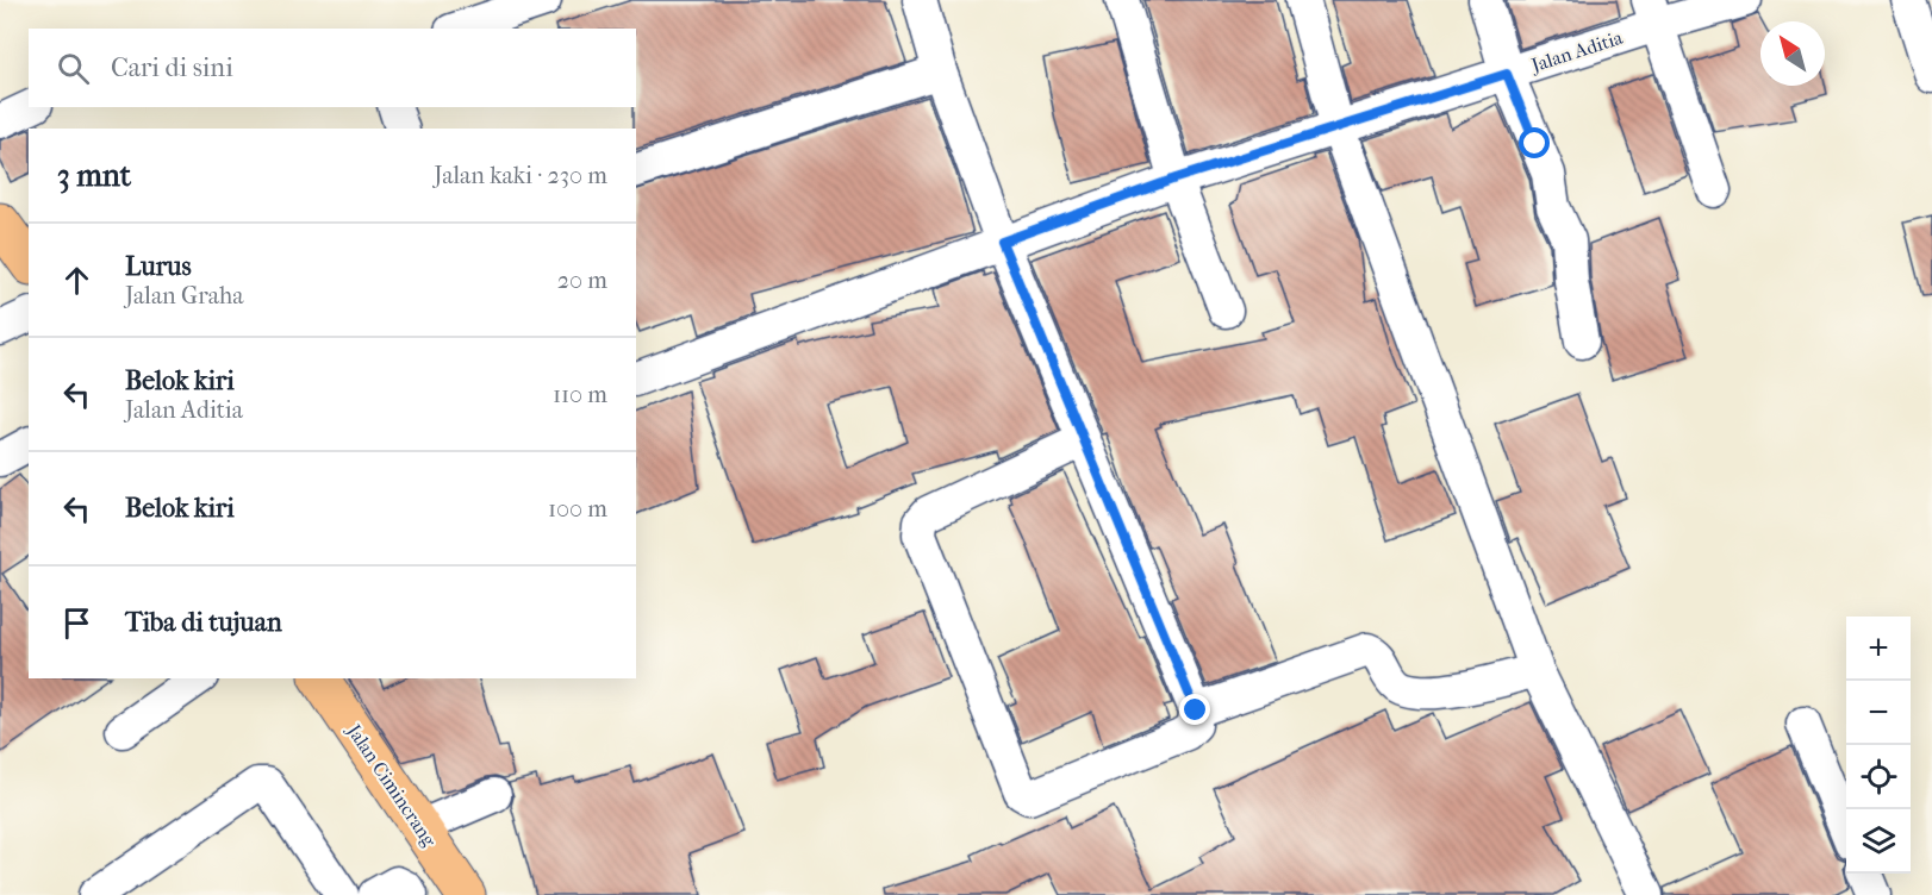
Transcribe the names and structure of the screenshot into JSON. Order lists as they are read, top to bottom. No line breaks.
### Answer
{"streets":{"main road":["Jalan Cimincrang"],"street":["Jalan Aditia"]},"north":"top left","page":{"search":"Cari di sini","heading":["3 mnt","Jalan kaki · 230 m"],"list":[["Lurus","Jalan Graha","20 m"],["Belok kiri","Jalan Aditia","110 m"],["Belok kiri","100 m"],"Tiba di tujuan"],"map_buttons":["+","−"]}}
